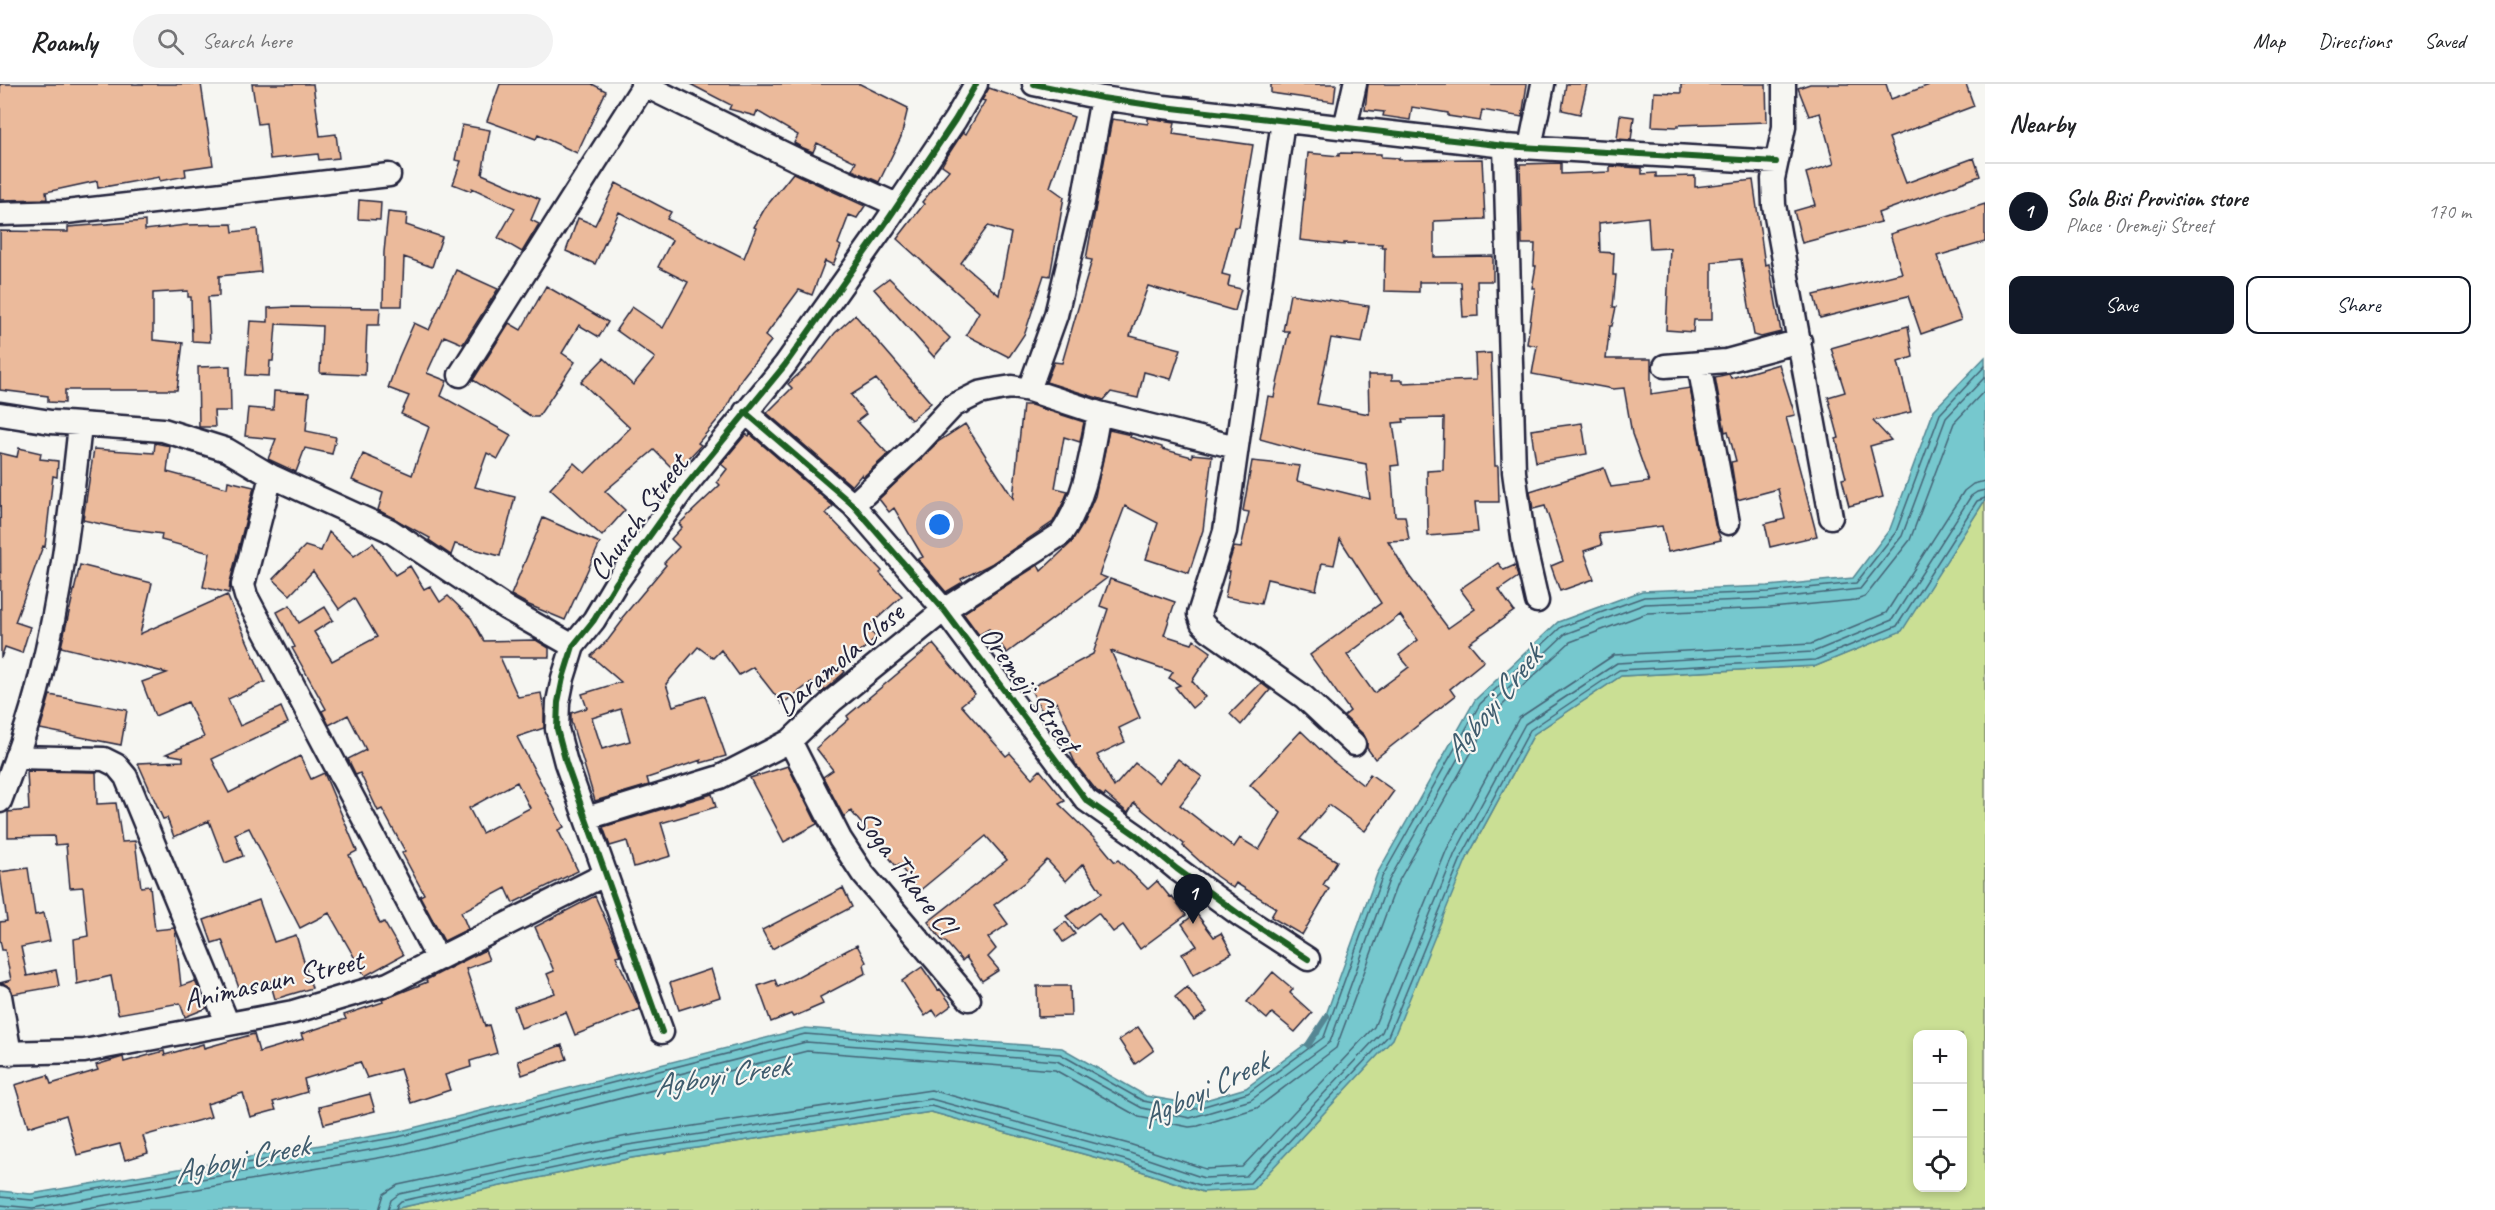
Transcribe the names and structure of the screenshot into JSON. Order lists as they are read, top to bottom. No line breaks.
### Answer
{"streets":{"street":["Church Street","Daramola Close","Oremeji Street","Soga Tikare Cl","Animasaun Street"]},"crossings":[["Church Street","Daramola Close"],["Church Street","Oremeji Street"],["Church Street","Animasaun Street"],["Daramola Close","Oremeji Street"],["Daramola Close","Soga Tikare Cl"]],"water":["Agboyi Creek"],"page":{"header":"Roamly","search":"Search here","nav":["Map","Directions","Saved"],"heading":"Nearby","list":[{"mark":"1","name":"Sola Bisi Provision store","note":"Place · Oremeji Street","value":"170 m"}],"buttons":["Save","Share"],"pins":"1","map_buttons":["+","−"]}}
